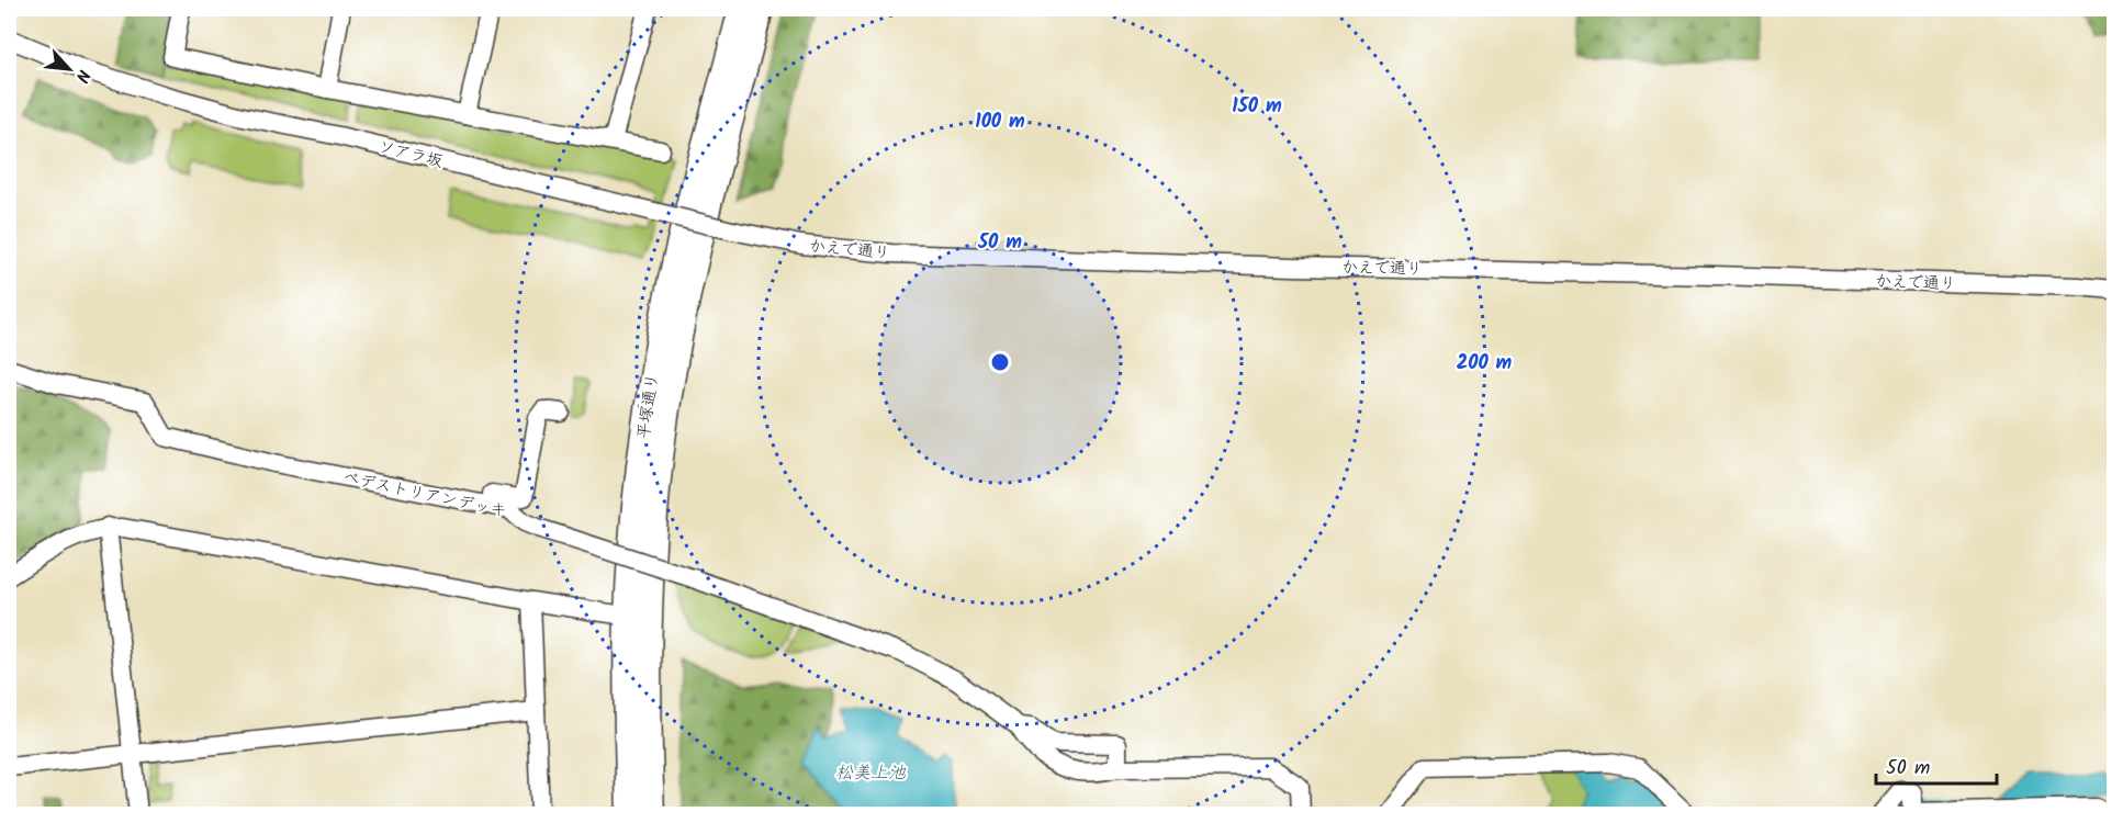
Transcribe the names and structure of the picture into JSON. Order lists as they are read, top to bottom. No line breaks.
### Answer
{"streets":{"main road":["平塚通り"],"street":["ソアラ坂","かえで通り","ペデストリアンデッキ"]},"crossings":[["ソアラ坂","かえで通り"]],"water":["松美上池"],"scale_bar":"50 m","north":"bottom right","rings":["150 m","100 m","50 m","200 m"]}
